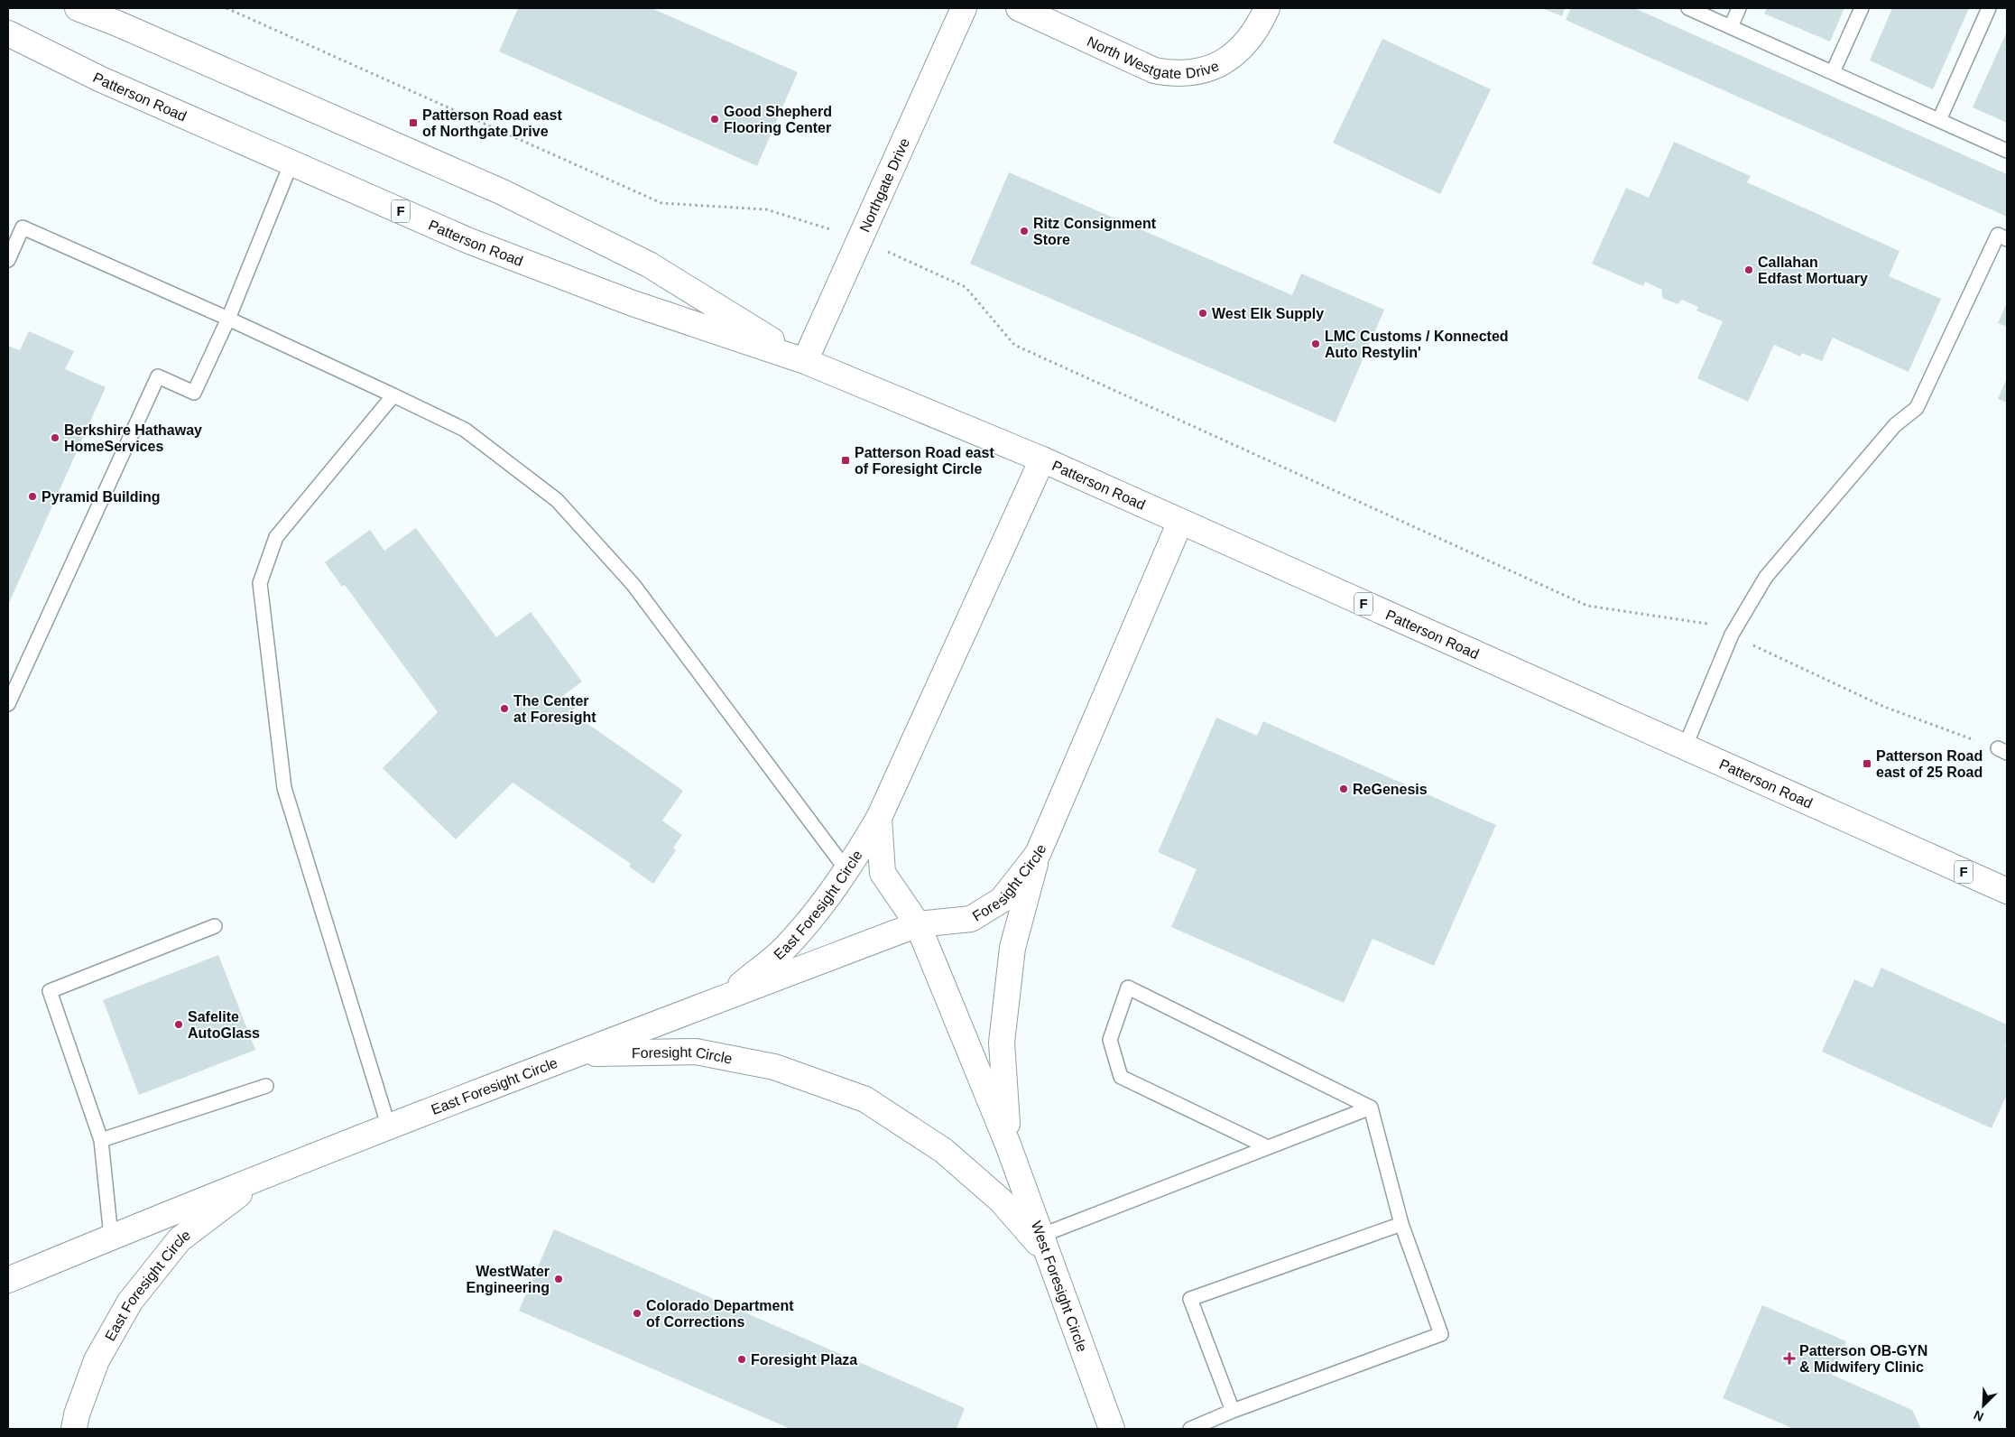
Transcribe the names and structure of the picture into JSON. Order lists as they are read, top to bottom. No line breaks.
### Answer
{"streets":{"street":["North Westgate Drive","Patterson Road","Northgate Drive","F","Foresight Circle","East Foresight Circle","West Foresight Circle"]},"crossings":[["Patterson Road","Northgate Drive"],["Patterson Road","Foresight Circle"],["Foresight Circle","East Foresight Circle"],["Foresight Circle","West Foresight Circle"],["East Foresight Circle","West Foresight Circle"]],"places":{"other":["Good Shepherd Flooring Center","Ritz Consignment Store","Callahan Edfast Mortuary","West Elk Supply","LMC Customs / Konnected Auto Restylin'","Berkshire Hathaway HomeServices","Pyramid Building","The Center at Foresight","ReGenesis","Safelite AutoGlass","WestWater Engineering","Colorado Department of Corrections","Foresight Plaza"],"transit":["Patterson Road east of Northgate Drive","Patterson Road east of Foresight Circle","Patterson Road east of 25 Road"],"health":["Patterson OB-GYN & Midwifery Clinic"]},"north":"bottom left"}
